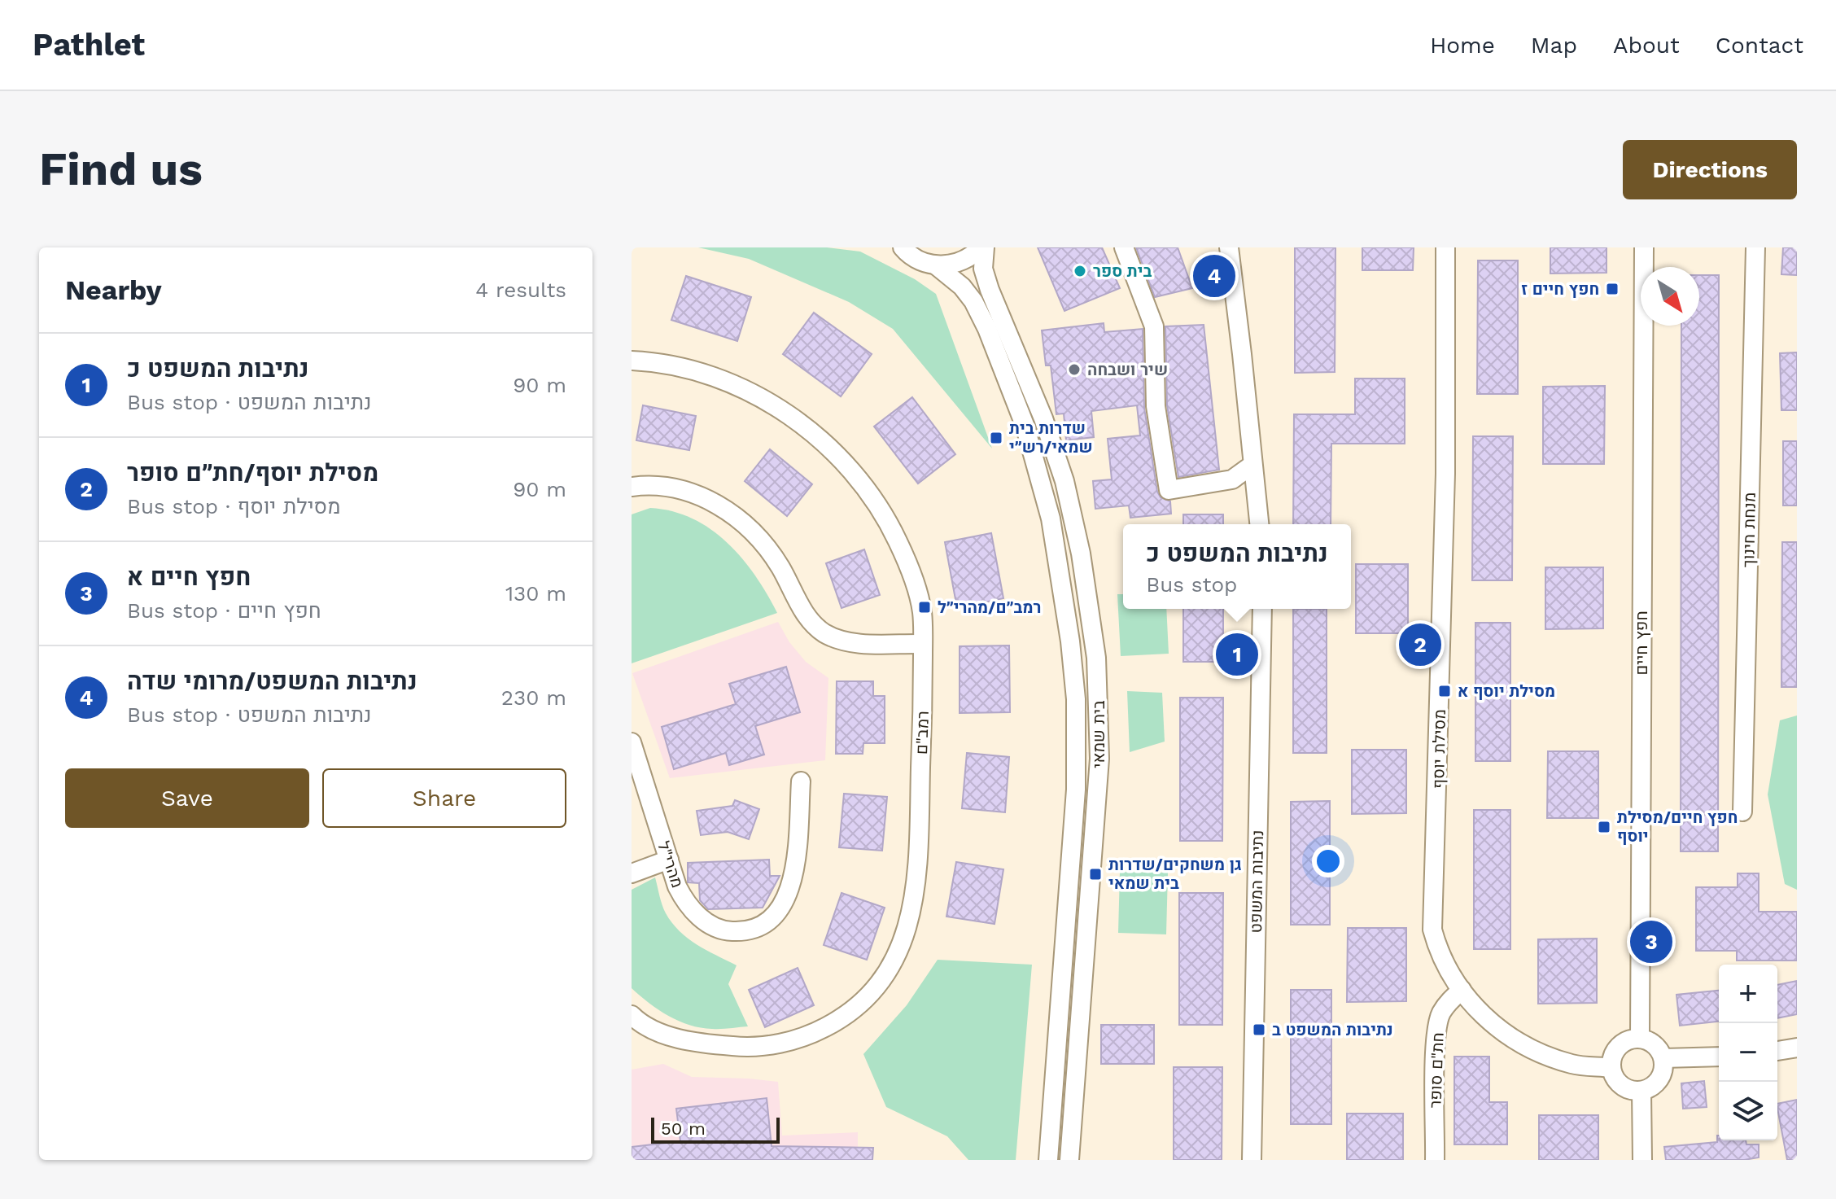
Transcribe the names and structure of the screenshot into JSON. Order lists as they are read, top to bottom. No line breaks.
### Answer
{"streets":{"street":["מנחת חינוך","חפץ חיים","רמב\"ם","בית שמאי","מסילת יוסף","מהרי\"ל","נתיבות המשפט","חת\"ם סופר"]},"crossings":[["חפץ חיים","מסילת יוסף"],["מסילת יוסף","חת\"ם סופר"]],"places":{"other":["בית ספר","שיר ושבחה"],"transit":["חפץ חיים ז","שדרות בית שמאי/רש״י","רמב״ם/מהרי״ל","מסילת יוסף א","חפץ חיים/מסילת יוסף","גן משחקים/שדרות בית שמאי","נתיבות המשפט ב"]},"scale_bar":"50 m","north":"bottom right","page":{"header":"Pathlet","nav":["Home","Map","About","Contact"],"buttons":["Directions",["Save","Share"]],"title":"Find us","heading":["Nearby","4 results"],"pins":["4","2","1","3"],"list":[{"mark":"1","name":"נתיבות המשפט כ","note":"Bus stop · נתיבות המשפט","value":"90 m"},{"mark":"2","name":"מסילת יוסף/חת״ם סופר","note":"Bus stop · מסילת יוסף","value":"90 m"},{"mark":"3","name":"חפץ חיים א","note":"Bus stop · חפץ חיים","value":"130 m"},{"mark":"4","name":"נתיבות המשפט/מרומי שדה","note":"Bus stop · נתיבות המשפט","value":"230 m"}],"popup":["נתיבות המשפט כ","Bus stop"],"map_buttons":["+","−"],"scale":"50 m"}}
